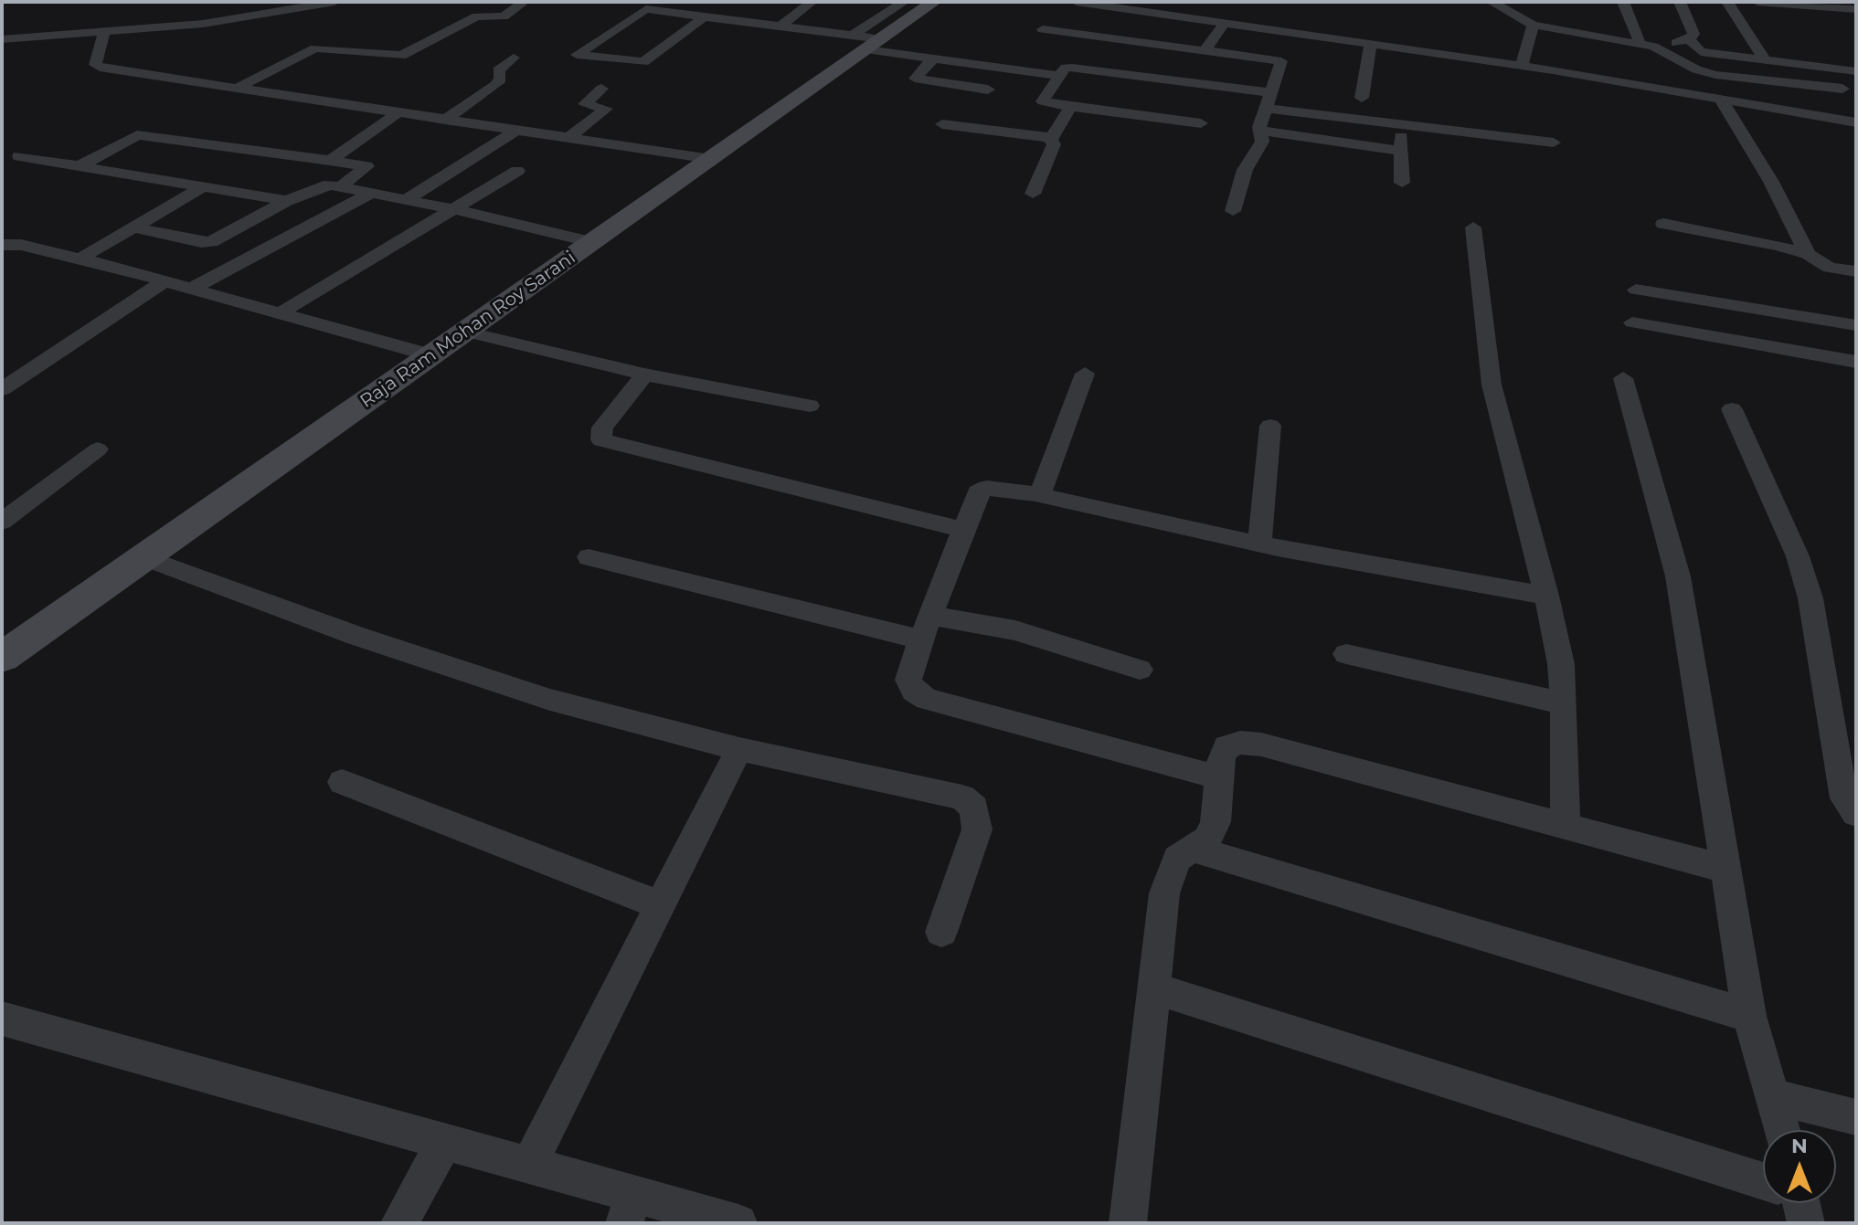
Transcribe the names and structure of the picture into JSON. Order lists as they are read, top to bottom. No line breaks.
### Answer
{"streets":{"street":["Raja Ram Mohan Roy Sarani"]},"north":"top"}
